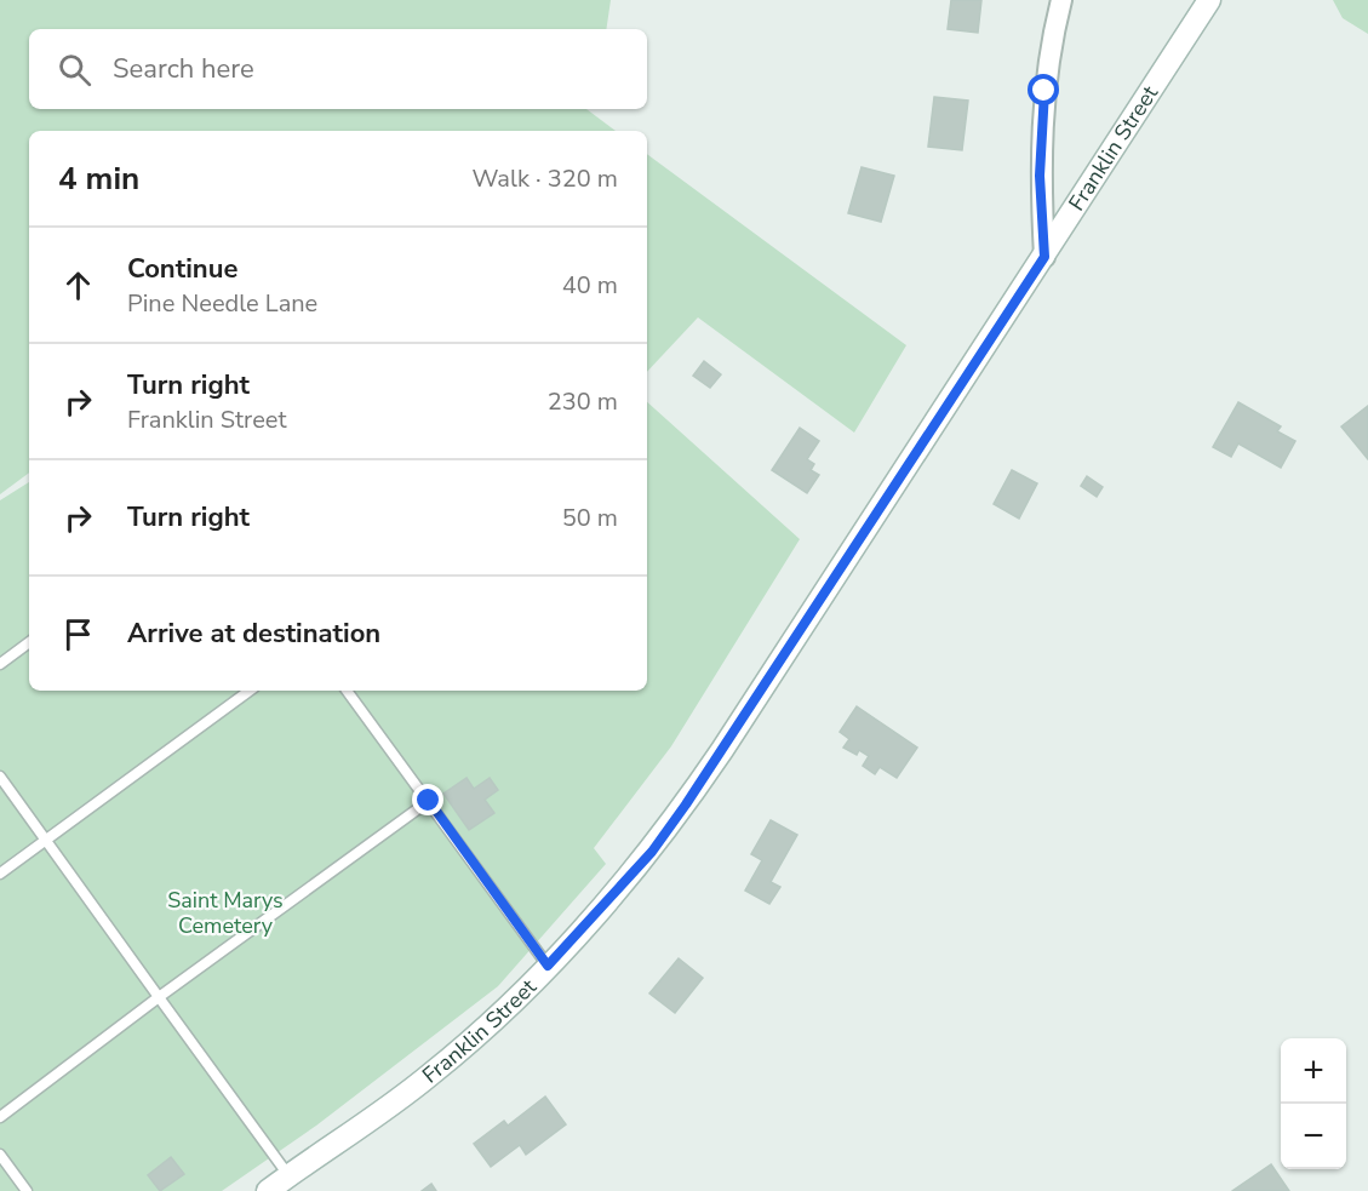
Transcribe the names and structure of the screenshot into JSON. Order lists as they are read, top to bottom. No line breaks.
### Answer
{"streets":{"street":["Franklin Street"]},"parks":["Saint Marys Cemetery"],"page":{"search":"Search here","heading":["4 min","Walk · 320 m"],"list":[["Continue","Pine Needle Lane","40 m"],["Turn right","Franklin Street","230 m"],["Turn right","50 m"],"Arrive at destination"],"map_buttons":["+","−"]}}
